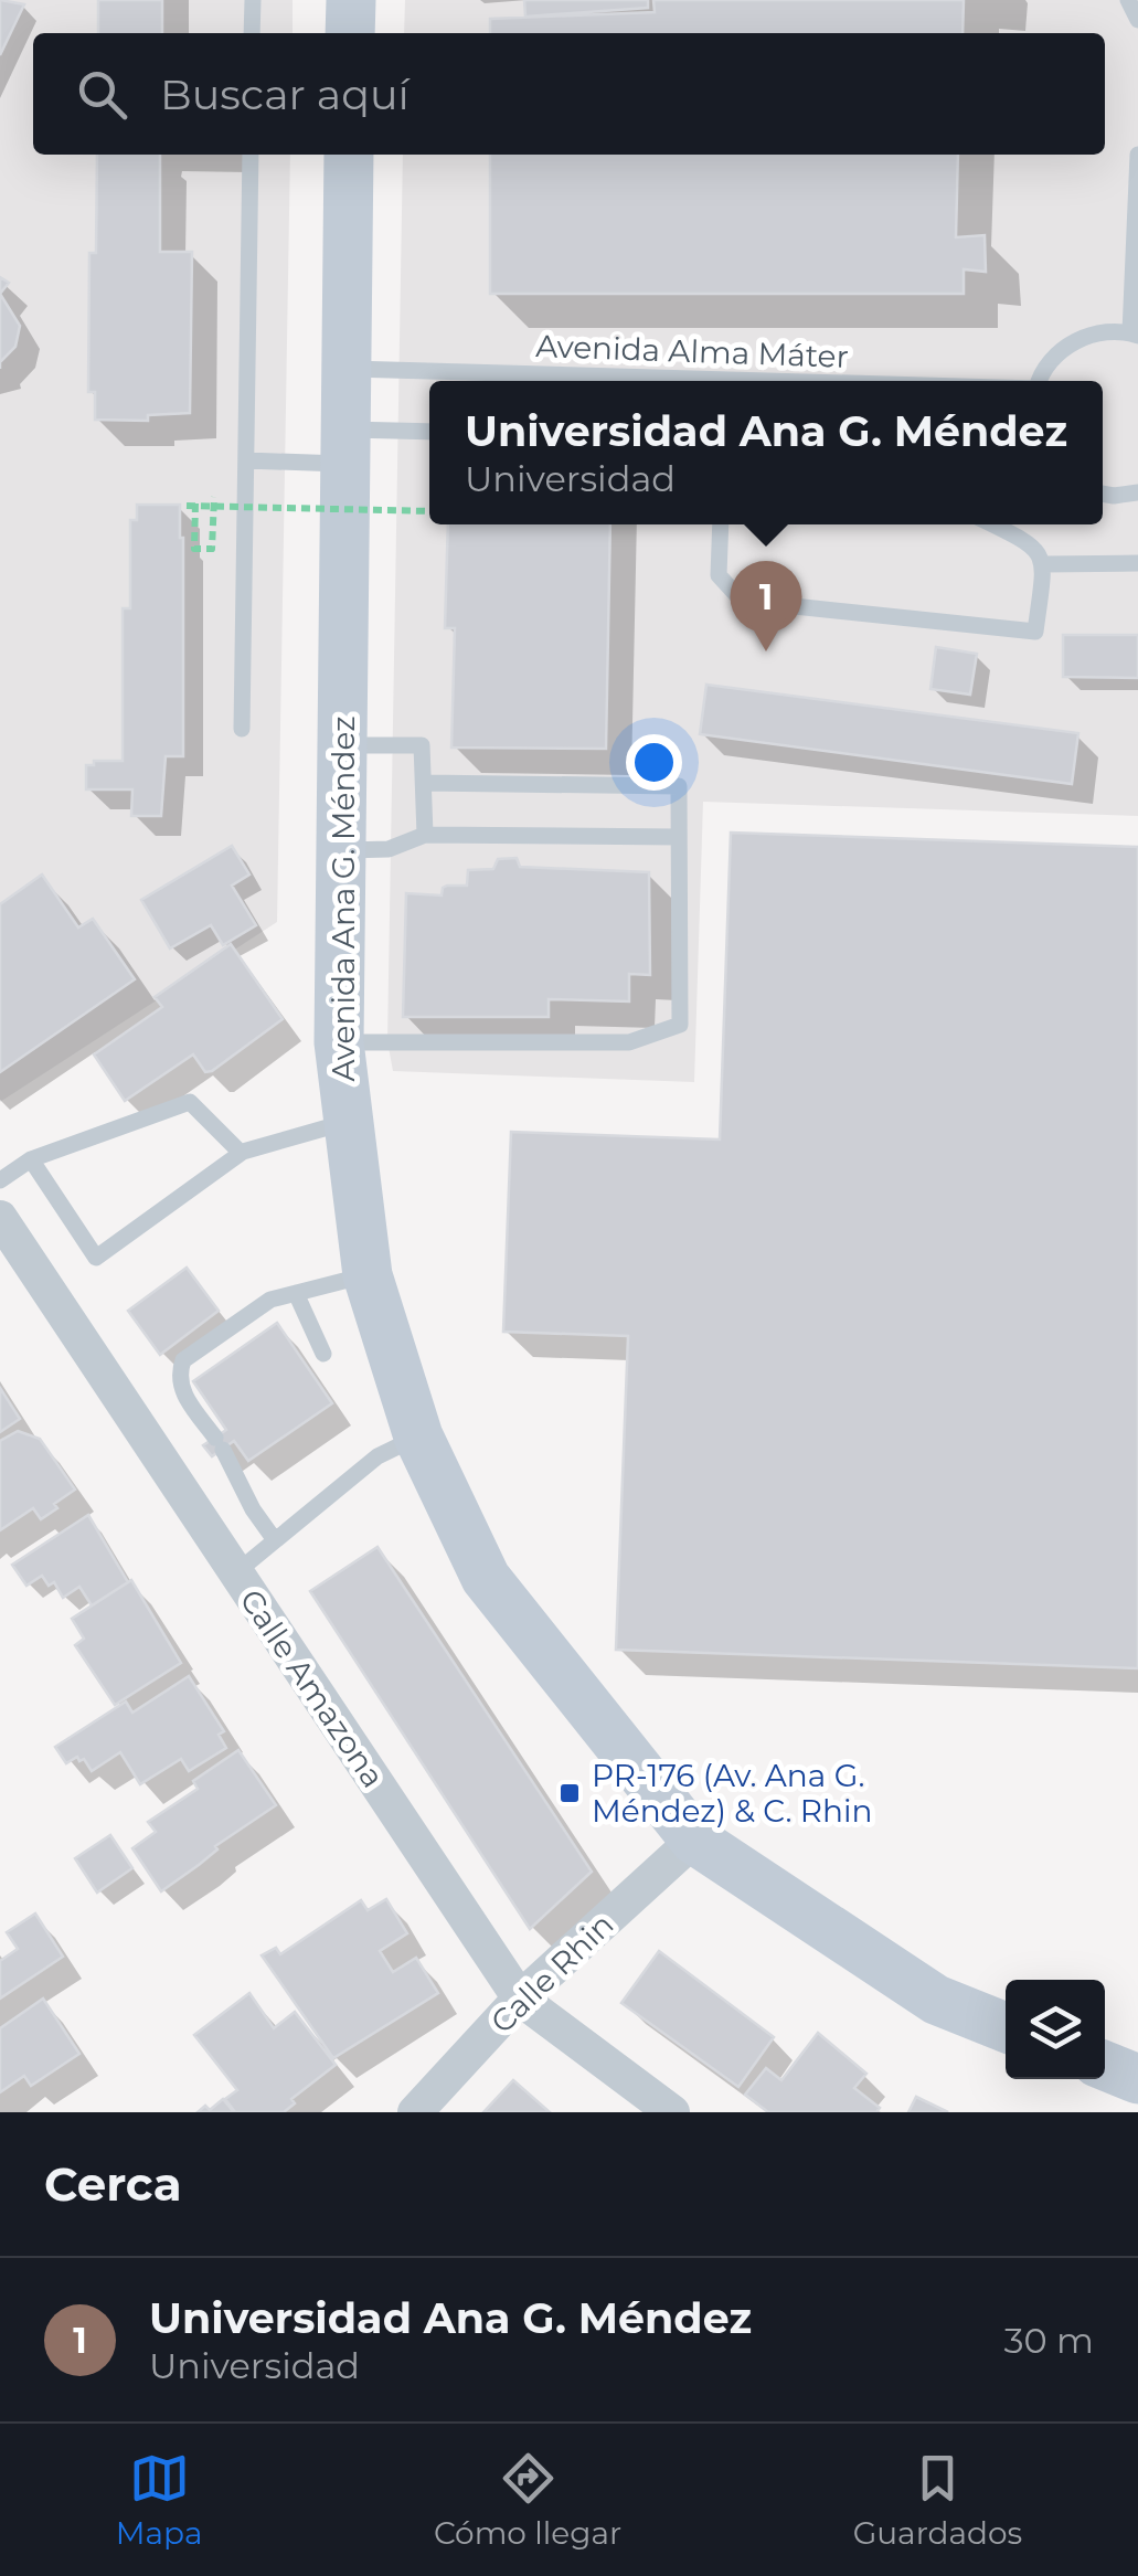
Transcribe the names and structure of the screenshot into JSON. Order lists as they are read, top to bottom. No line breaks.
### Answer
{"streets":{"main road":["Avenida Ana G. Méndez"],"street":["Calle Amazona","Calle Rhin"],"lane":["Avenida Alma Máter"]},"crossings":[["Avenida Alma Máter","Avenida Ana G. Méndez"],["Avenida Ana G. Méndez","Calle Rhin"],["Calle Amazona","Calle Rhin"]],"places":{"transit":["PR-176 (Av. Ana G. Méndez) & C. Rhin"]},"page":{"search":"Buscar aquí","popup":["Universidad Ana G. Méndez","Universidad"],"pins":"1","heading":"Cerca","list":[{"mark":"1","name":"Universidad Ana G. Méndez","note":"Universidad","value":"30 m"}],"nav":["Mapa","Cómo llegar","Guardados"]}}
